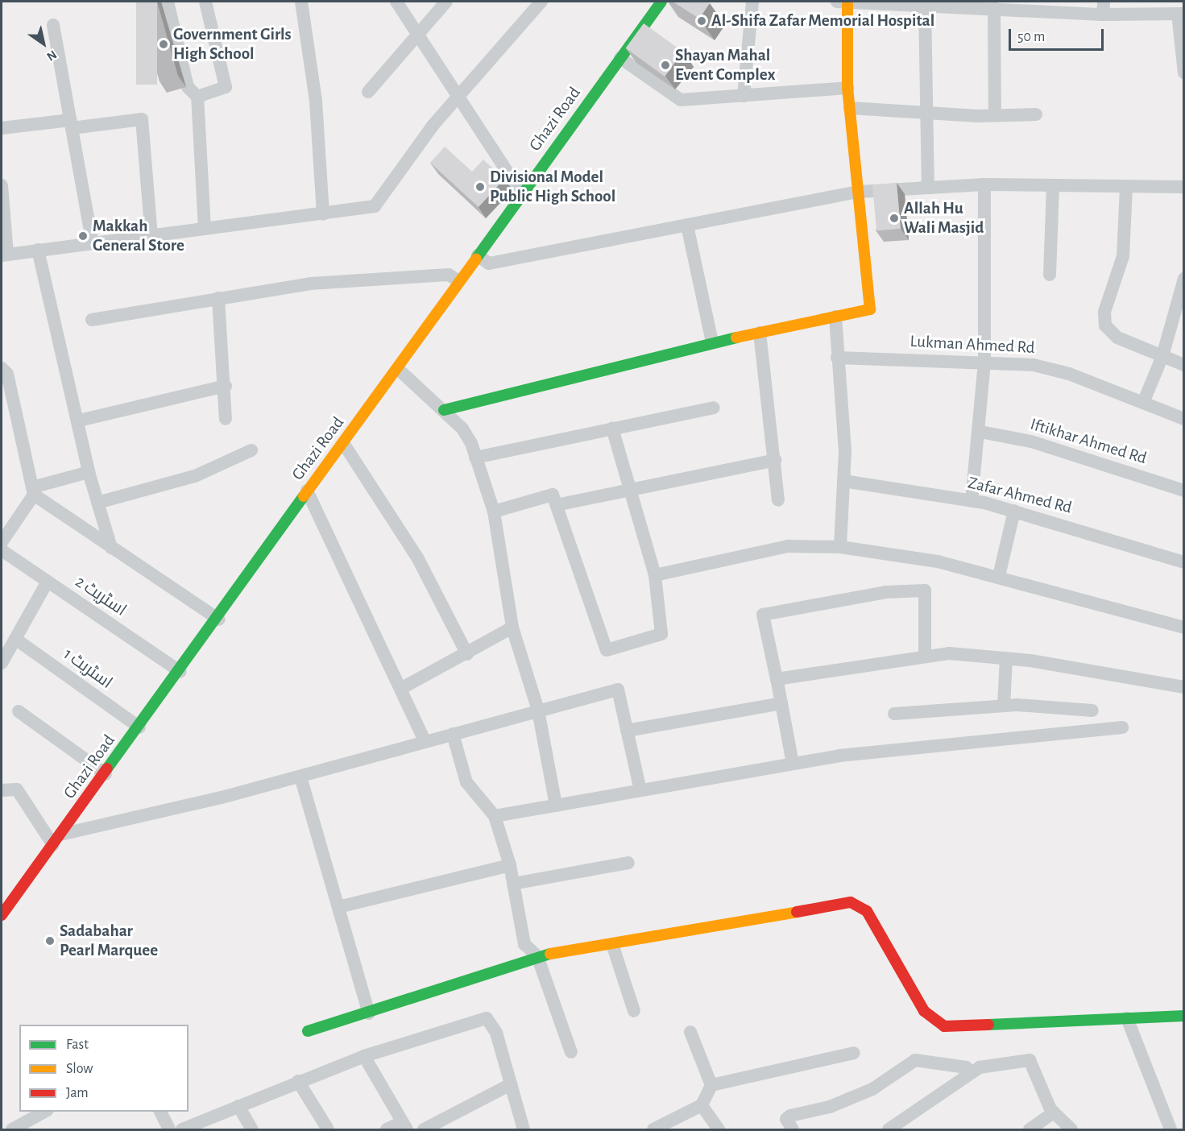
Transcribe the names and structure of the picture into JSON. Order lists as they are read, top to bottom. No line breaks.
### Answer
{"streets":{"street":["Ghazi Road","Lukman Ahmed Rd","Iftikhar Ahmed Rd","Zafar Ahmed Rd","اسٹریٹ 2","اسٹریٹ 1"]},"crossings":[["Ghazi Road","اسٹریٹ 2"],["Ghazi Road","اسٹریٹ 1"]],"places":["Al-Shifa Zafar Memorial Hospital","Government Girls High School","Shayan Mahal Event Complex","Divisional Model Public High School","Allah Hu Wali Masjid","Makkah General Store","Sadabahar Pearl Marquee"],"legend":["Fast","Slow","Jam"],"scale_bar":"50 m","north":"bottom right"}
